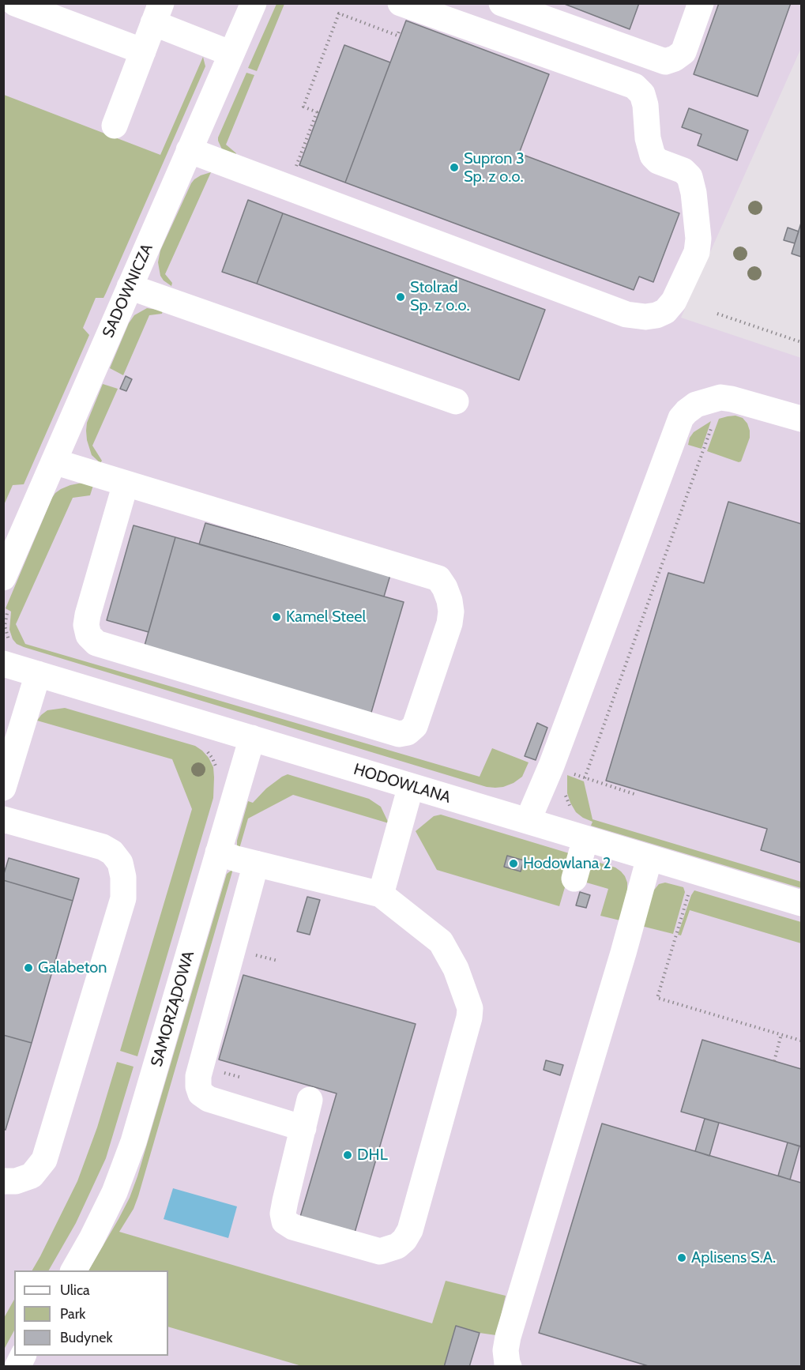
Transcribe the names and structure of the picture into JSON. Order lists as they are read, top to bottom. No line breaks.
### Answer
{"streets":{"street":["SADOWNICZA","HODOWLANA","SAMORZĄDOWA"]},"crossings":[["HODOWLANA","SAMORZĄDOWA"]],"places":["Supron 3 Sp. z o.o.","Stolrad Sp. z o.o.","Kamel Steel","Hodowlana 2","Galabeton","DHL","Aplisens S.A."],"legend":["Ulica","Park","Budynek"]}
